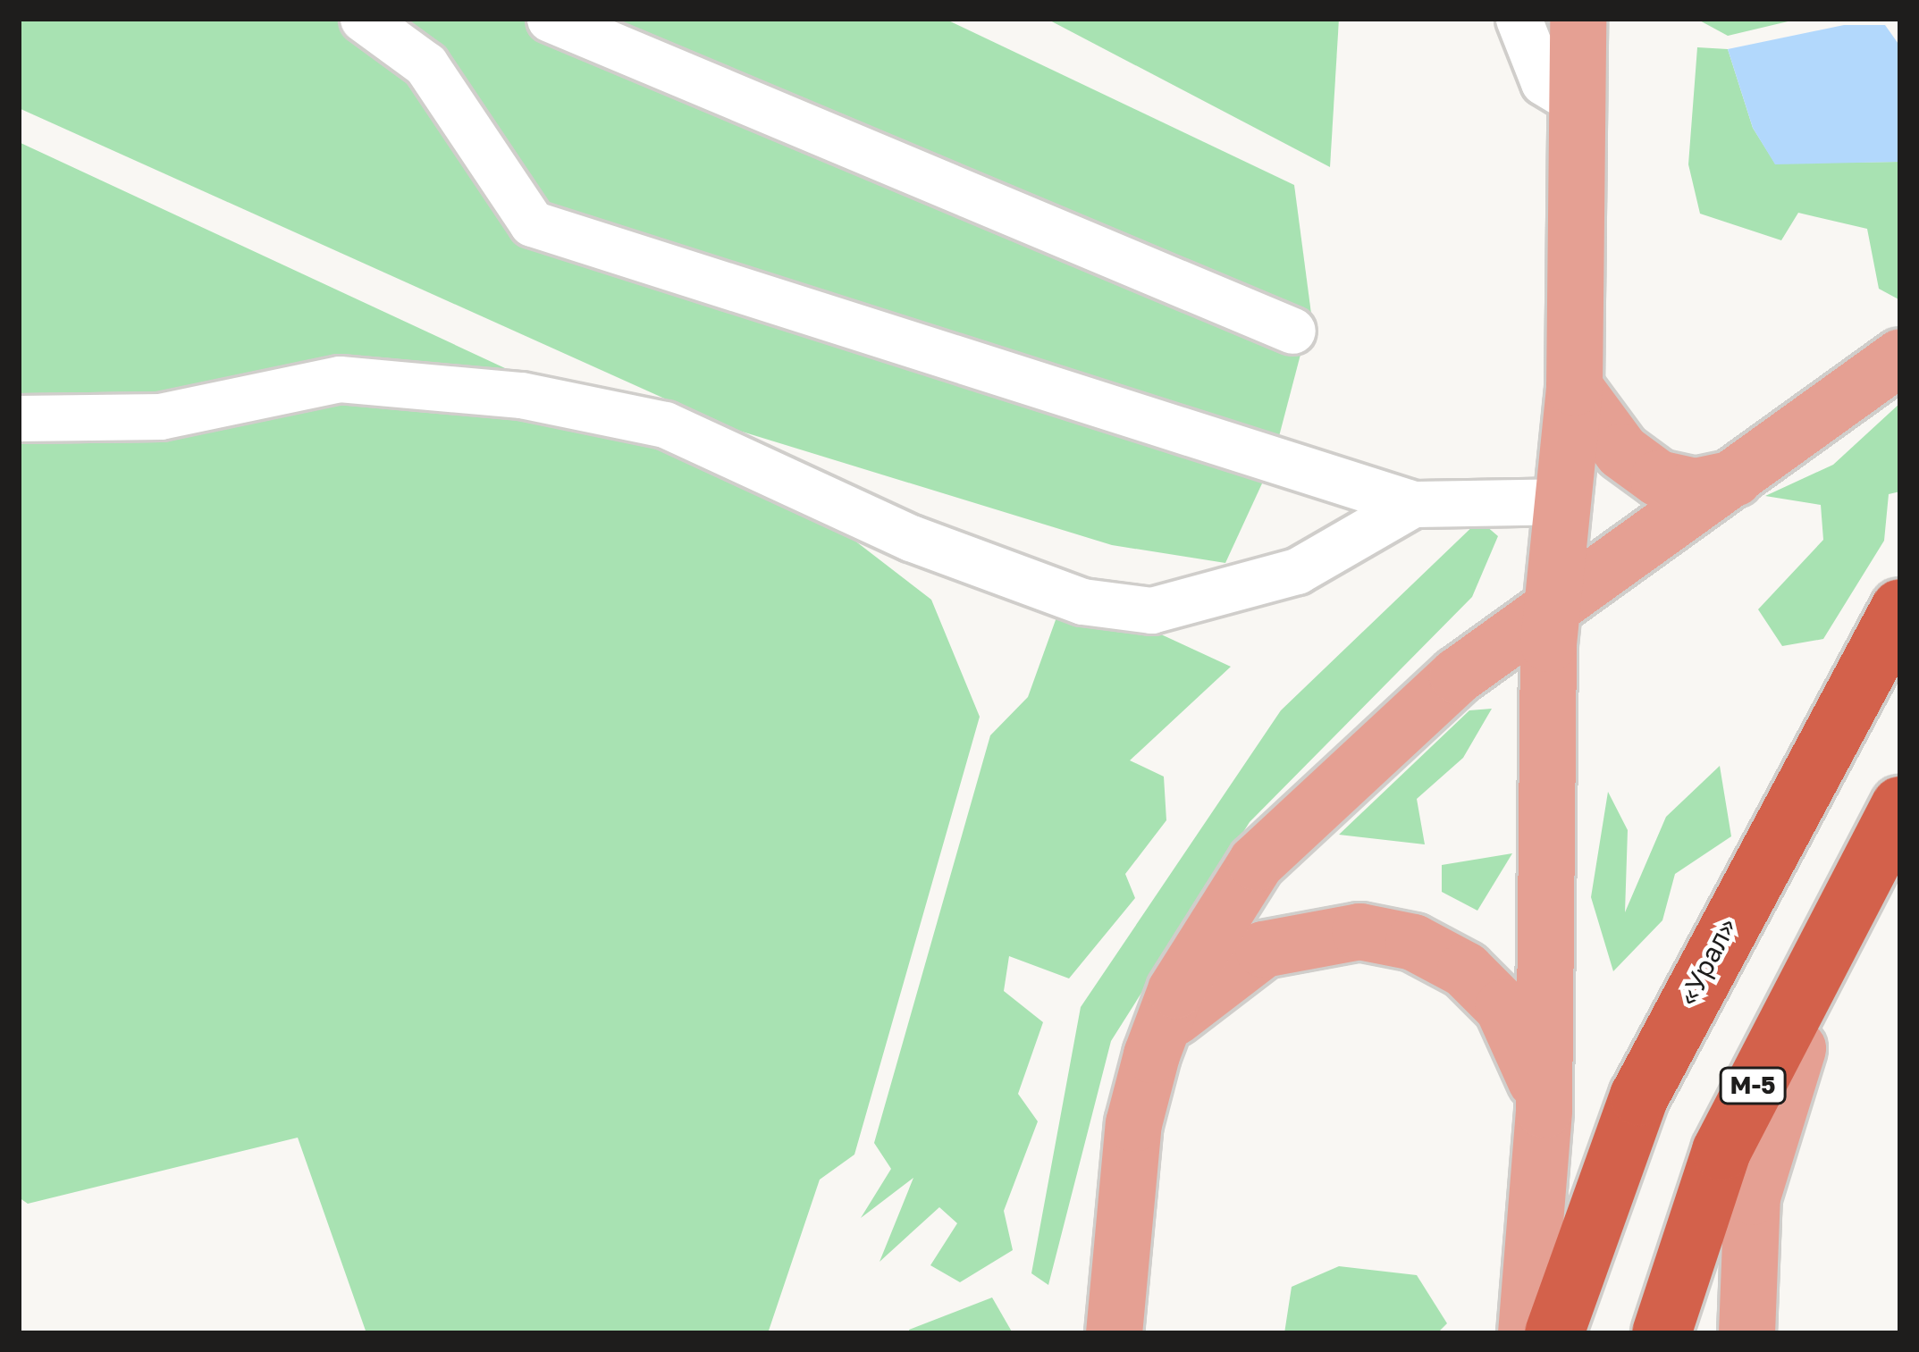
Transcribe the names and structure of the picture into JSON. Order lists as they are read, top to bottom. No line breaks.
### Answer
{"streets":{"highway":["«Урал»","М-5"]}}
